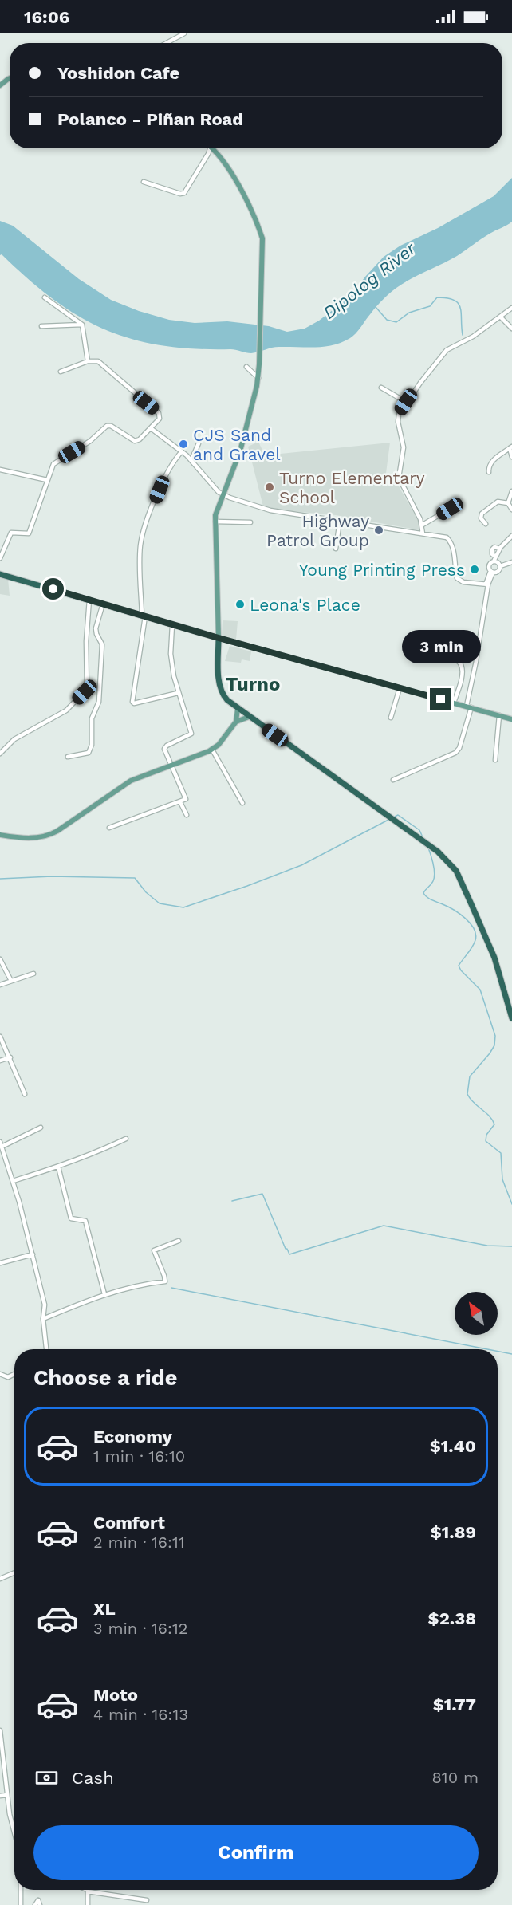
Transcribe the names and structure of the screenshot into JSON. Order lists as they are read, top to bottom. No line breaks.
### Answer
{"districts":["Turno"],"water":["Dipolog River"],"places":["CJS Sand and Gravel","Turno Elementary School","Highway Patrol Group","Young Printing Press","Leona's Place"],"north":"top left","page":{"status":"16:06","banner":["Yoshidon Cafe","Polanco - Piñan Road"],"bubble":"3 min","heading":"Choose a ride","list":[{"name":"Economy","note":"1 min · 16:10","value":"$1.40"},{"name":"Comfort","note":"2 min · 16:11","value":"$1.89"},{"name":"XL","note":"3 min · 16:12","value":"$2.38"},{"name":"Moto","note":"4 min · 16:13","value":"$1.77"}],"pay":["Cash","810 m"],"buttons":"Confirm"}}
